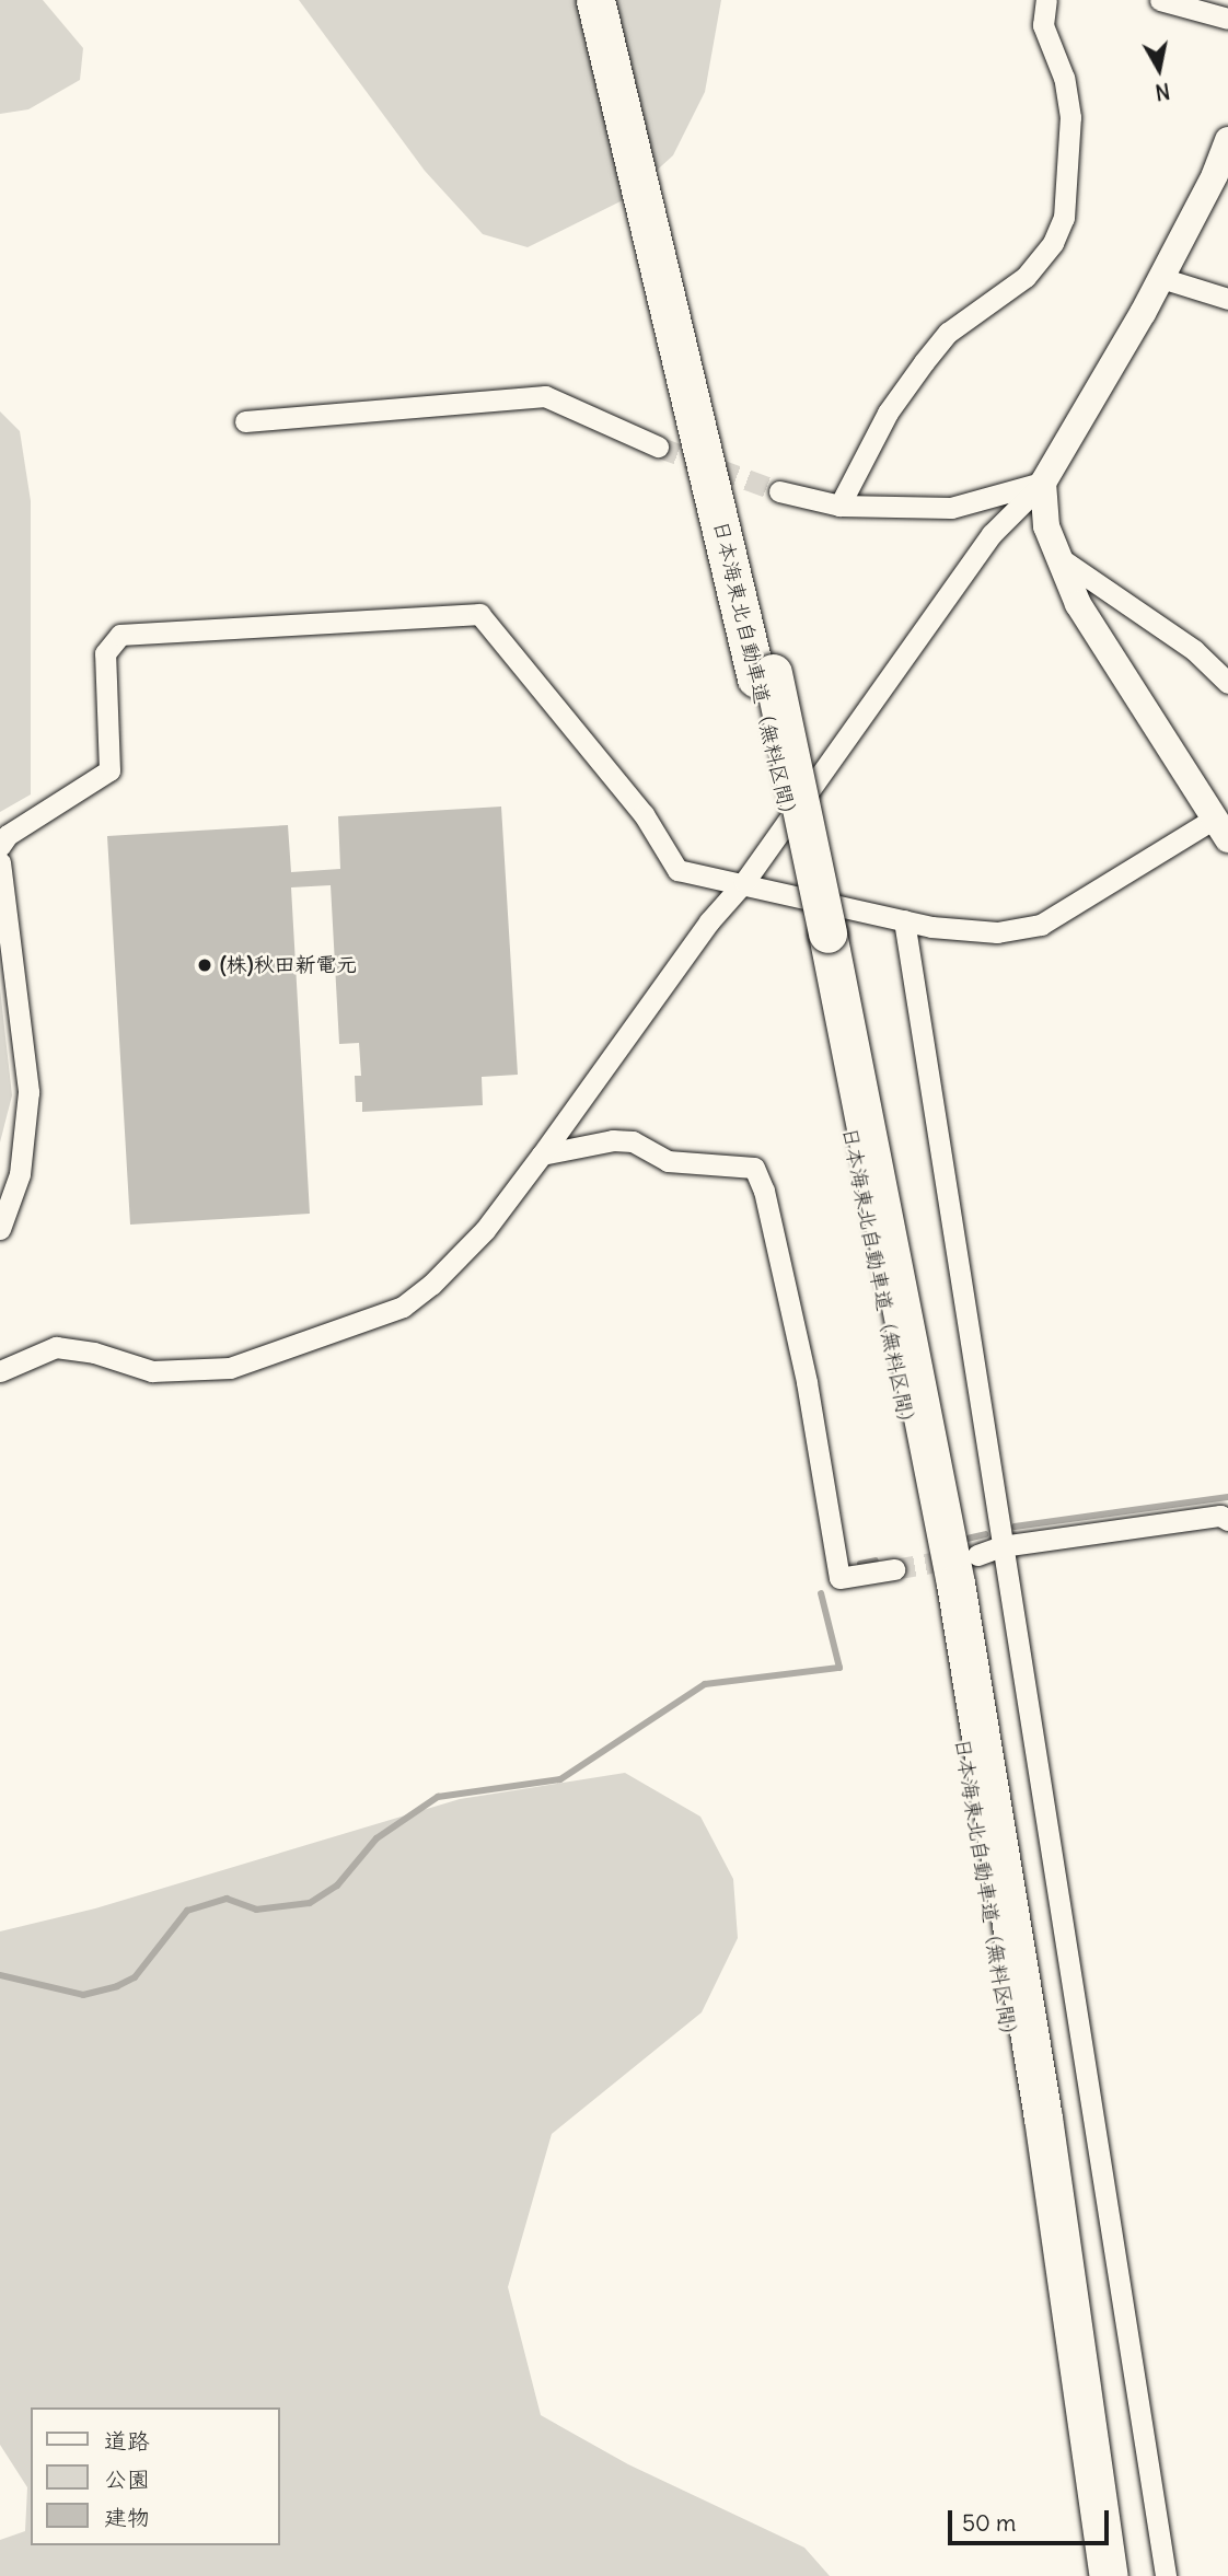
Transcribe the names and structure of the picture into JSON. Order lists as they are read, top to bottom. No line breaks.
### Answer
{"streets":{"highway":["日本海東北自動車道（無料区間）"]},"places":["(株)秋田新電元"],"legend":["道路","公園","建物"],"scale_bar":"50 m","north":"bottom"}
